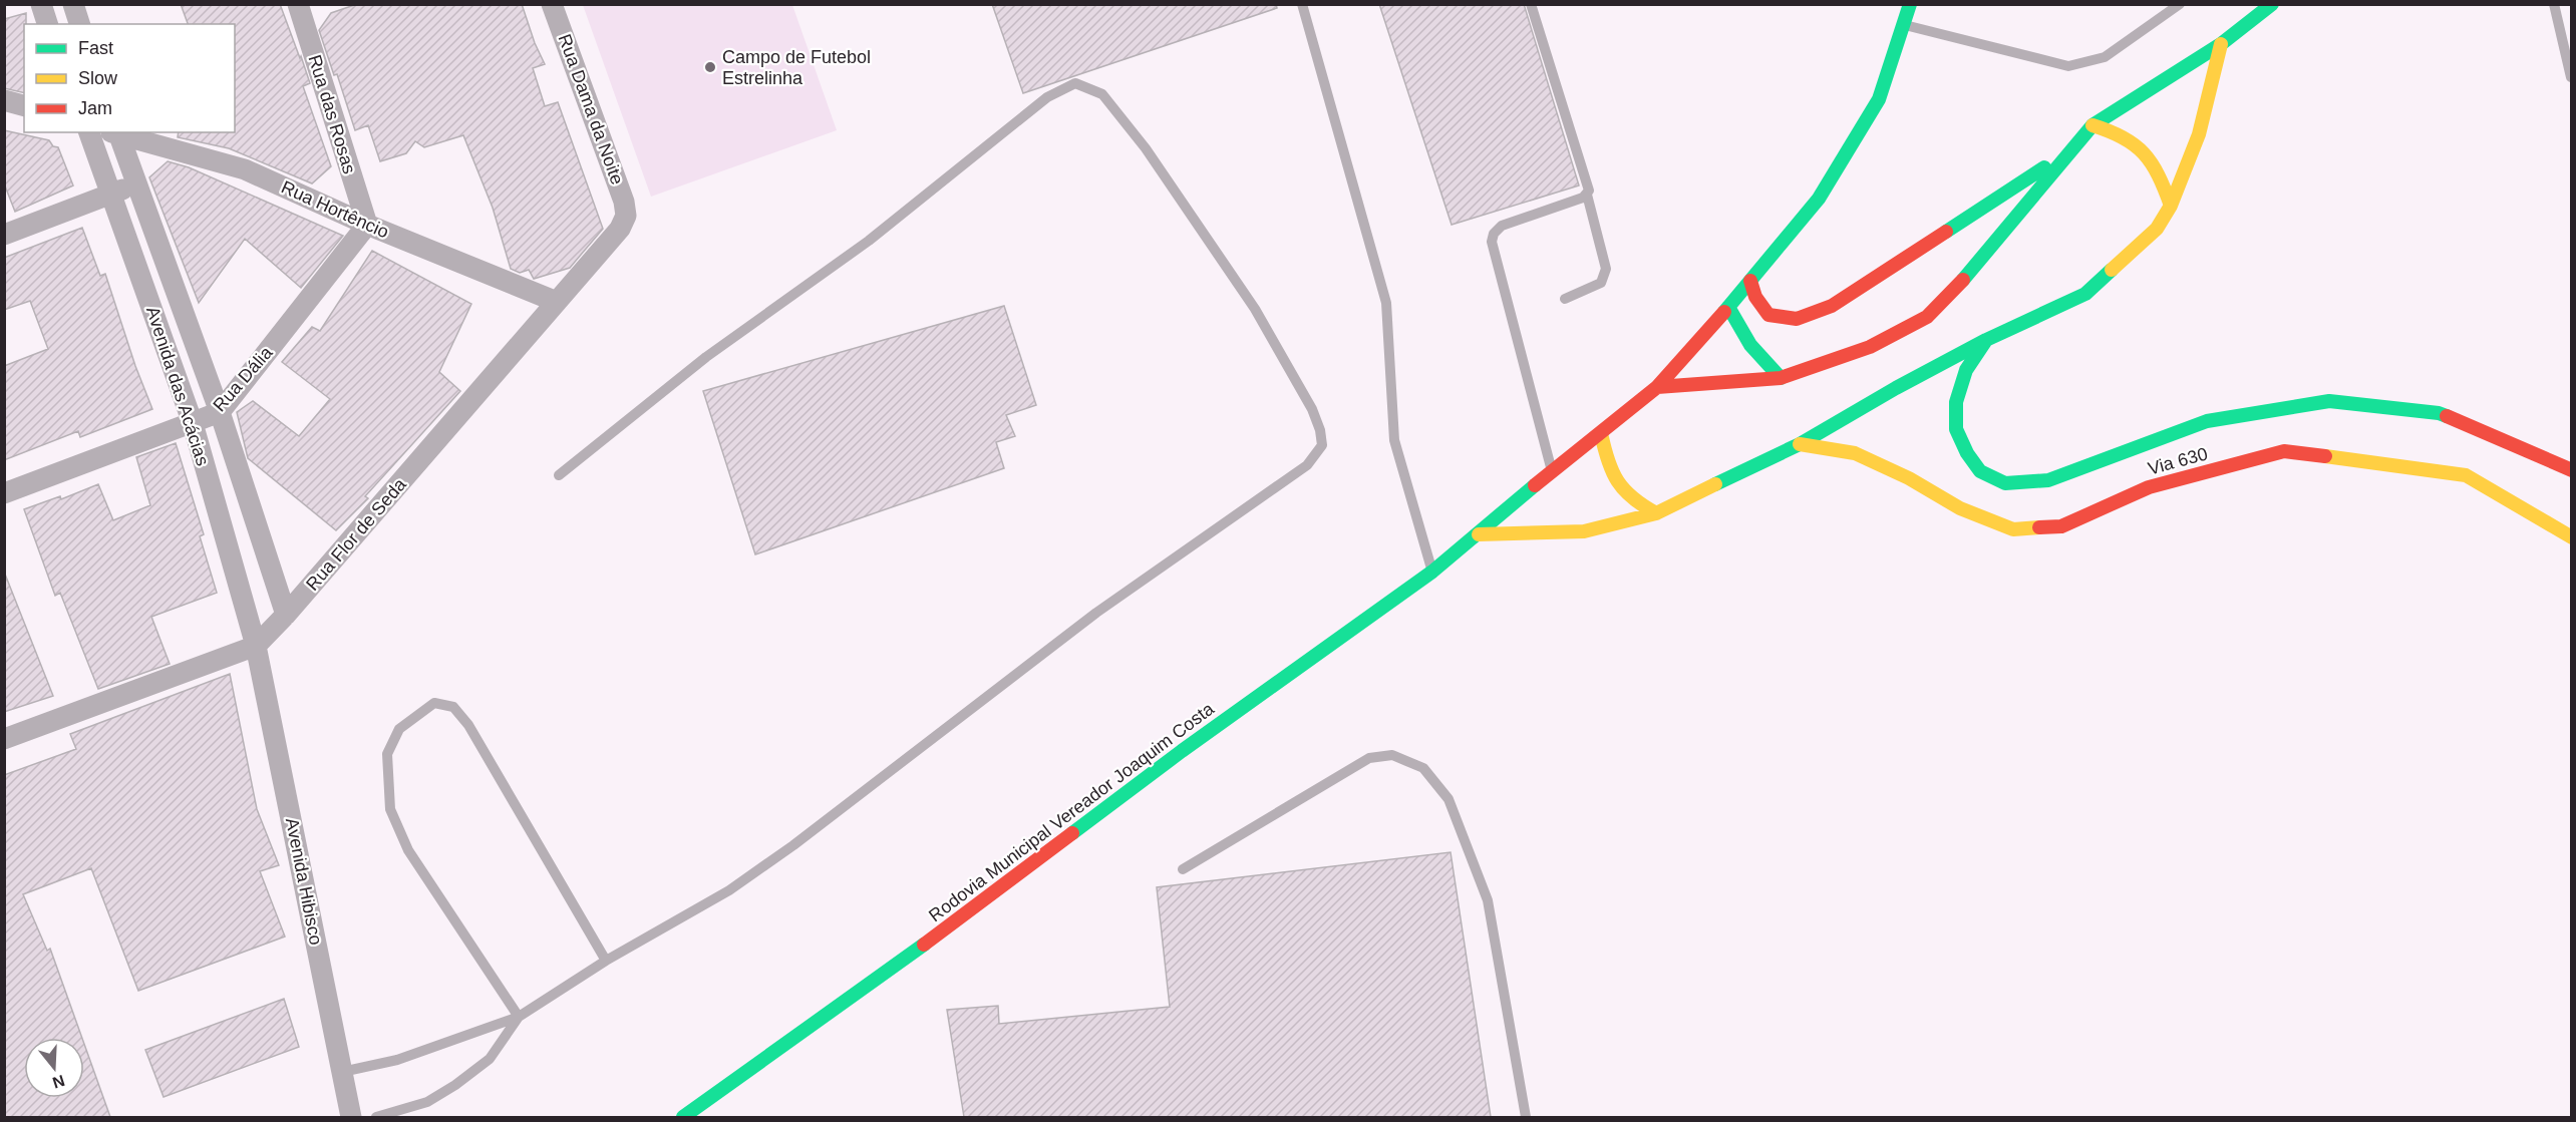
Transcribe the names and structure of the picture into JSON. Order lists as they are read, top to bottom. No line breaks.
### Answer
{"streets":{"main road":["Via 630","Rodovia Municipal Vereador Joaquim Costa"],"street":["Rua Dama da Noite","Rua das Rosas","Rua Hortêncio","Rua Dália","Avenida das Acácias","Rua Flor de Seda","Avenida Hibisco"]},"crossings":[["Rua Dama da Noite","Rua Flor de Seda"],["Rua das Rosas","Rua Hortêncio"],["Rua das Rosas","Rua Dália"],["Rua Hortêncio","Rua Dália"],["Rua Hortêncio","Avenida das Acácias"],["Rua Hortêncio","Rua Flor de Seda"],["Rua Dália","Avenida das Acácias"],["Avenida das Acácias","Rua Flor de Seda"],["Avenida das Acácias","Avenida Hibisco"],["Rua Flor de Seda","Avenida Hibisco"]],"places":["Campo de Futebol Estrelinha"],"legend":["Fast","Slow","Jam"],"north":"bottom"}
